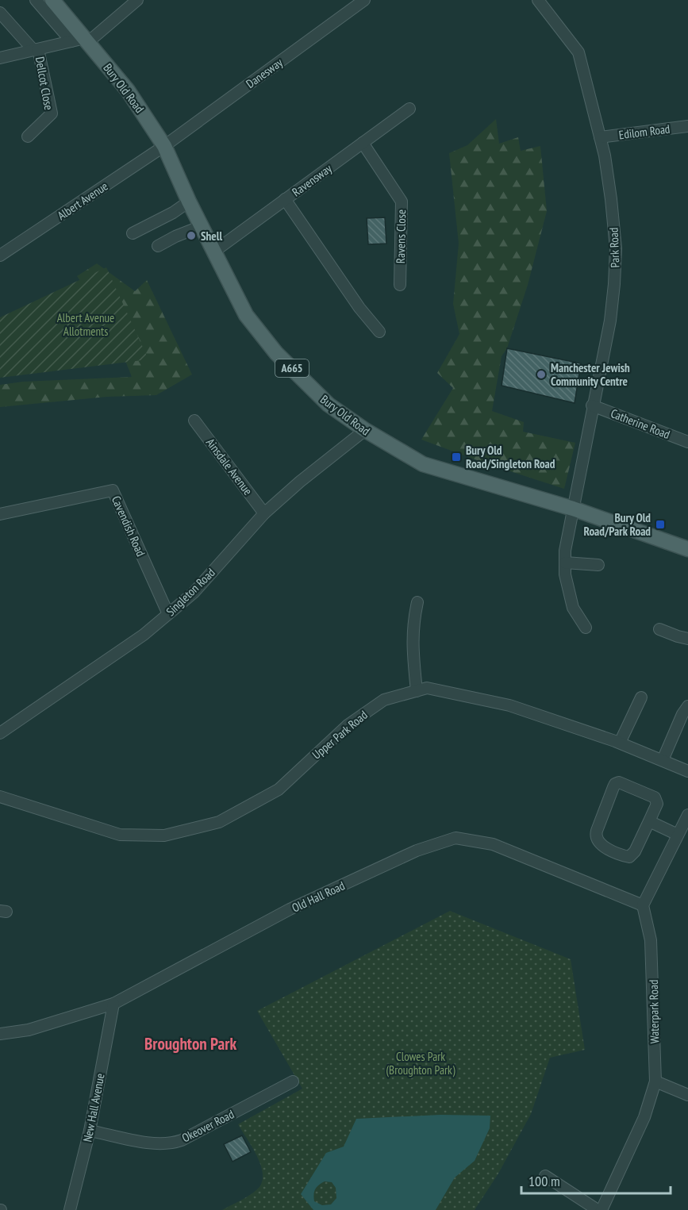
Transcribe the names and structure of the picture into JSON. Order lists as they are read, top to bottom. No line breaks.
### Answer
{"streets":{"main road":["Bury Old Road","A665"],"street":["Danesway","Dellcot Close","Edilom Road","Ravensway","Albert Avenue","Ravens Close","Park Road","Catherine Road","Ainsdale Avenue","Cavendish Road","Singleton Road","Upper Park Road","Old Hall Road","Waterpark Road","New Hall Avenue","Okeover Road"]},"crossings":[["Danesway","Bury Old Road"],["Danesway","Albert Avenue"],["Bury Old Road","Ravensway"],["Bury Old Road","Albert Avenue"],["Bury Old Road","Park Road"],["Bury Old Road","Singleton Road"],["Edilom Road","Park Road"],["Ravensway","Ravens Close"],["Park Road","Catherine Road"],["Ainsdale Avenue","Singleton Road"],["Cavendish Road","Singleton Road"],["Old Hall Road","Waterpark Road"],["Old Hall Road","New Hall Avenue"],["New Hall Avenue","Okeover Road"]],"districts":["Broughton Park"],"parks":["Albert Avenue Allotments","Clowes Park (Broughton Park)"],"places":{"other":["Shell","Manchester Jewish Community Centre"],"transit":["Bury Old Road/Singleton Road","Bury Old Road/Park Road"]},"scale_bar":"100 m"}
